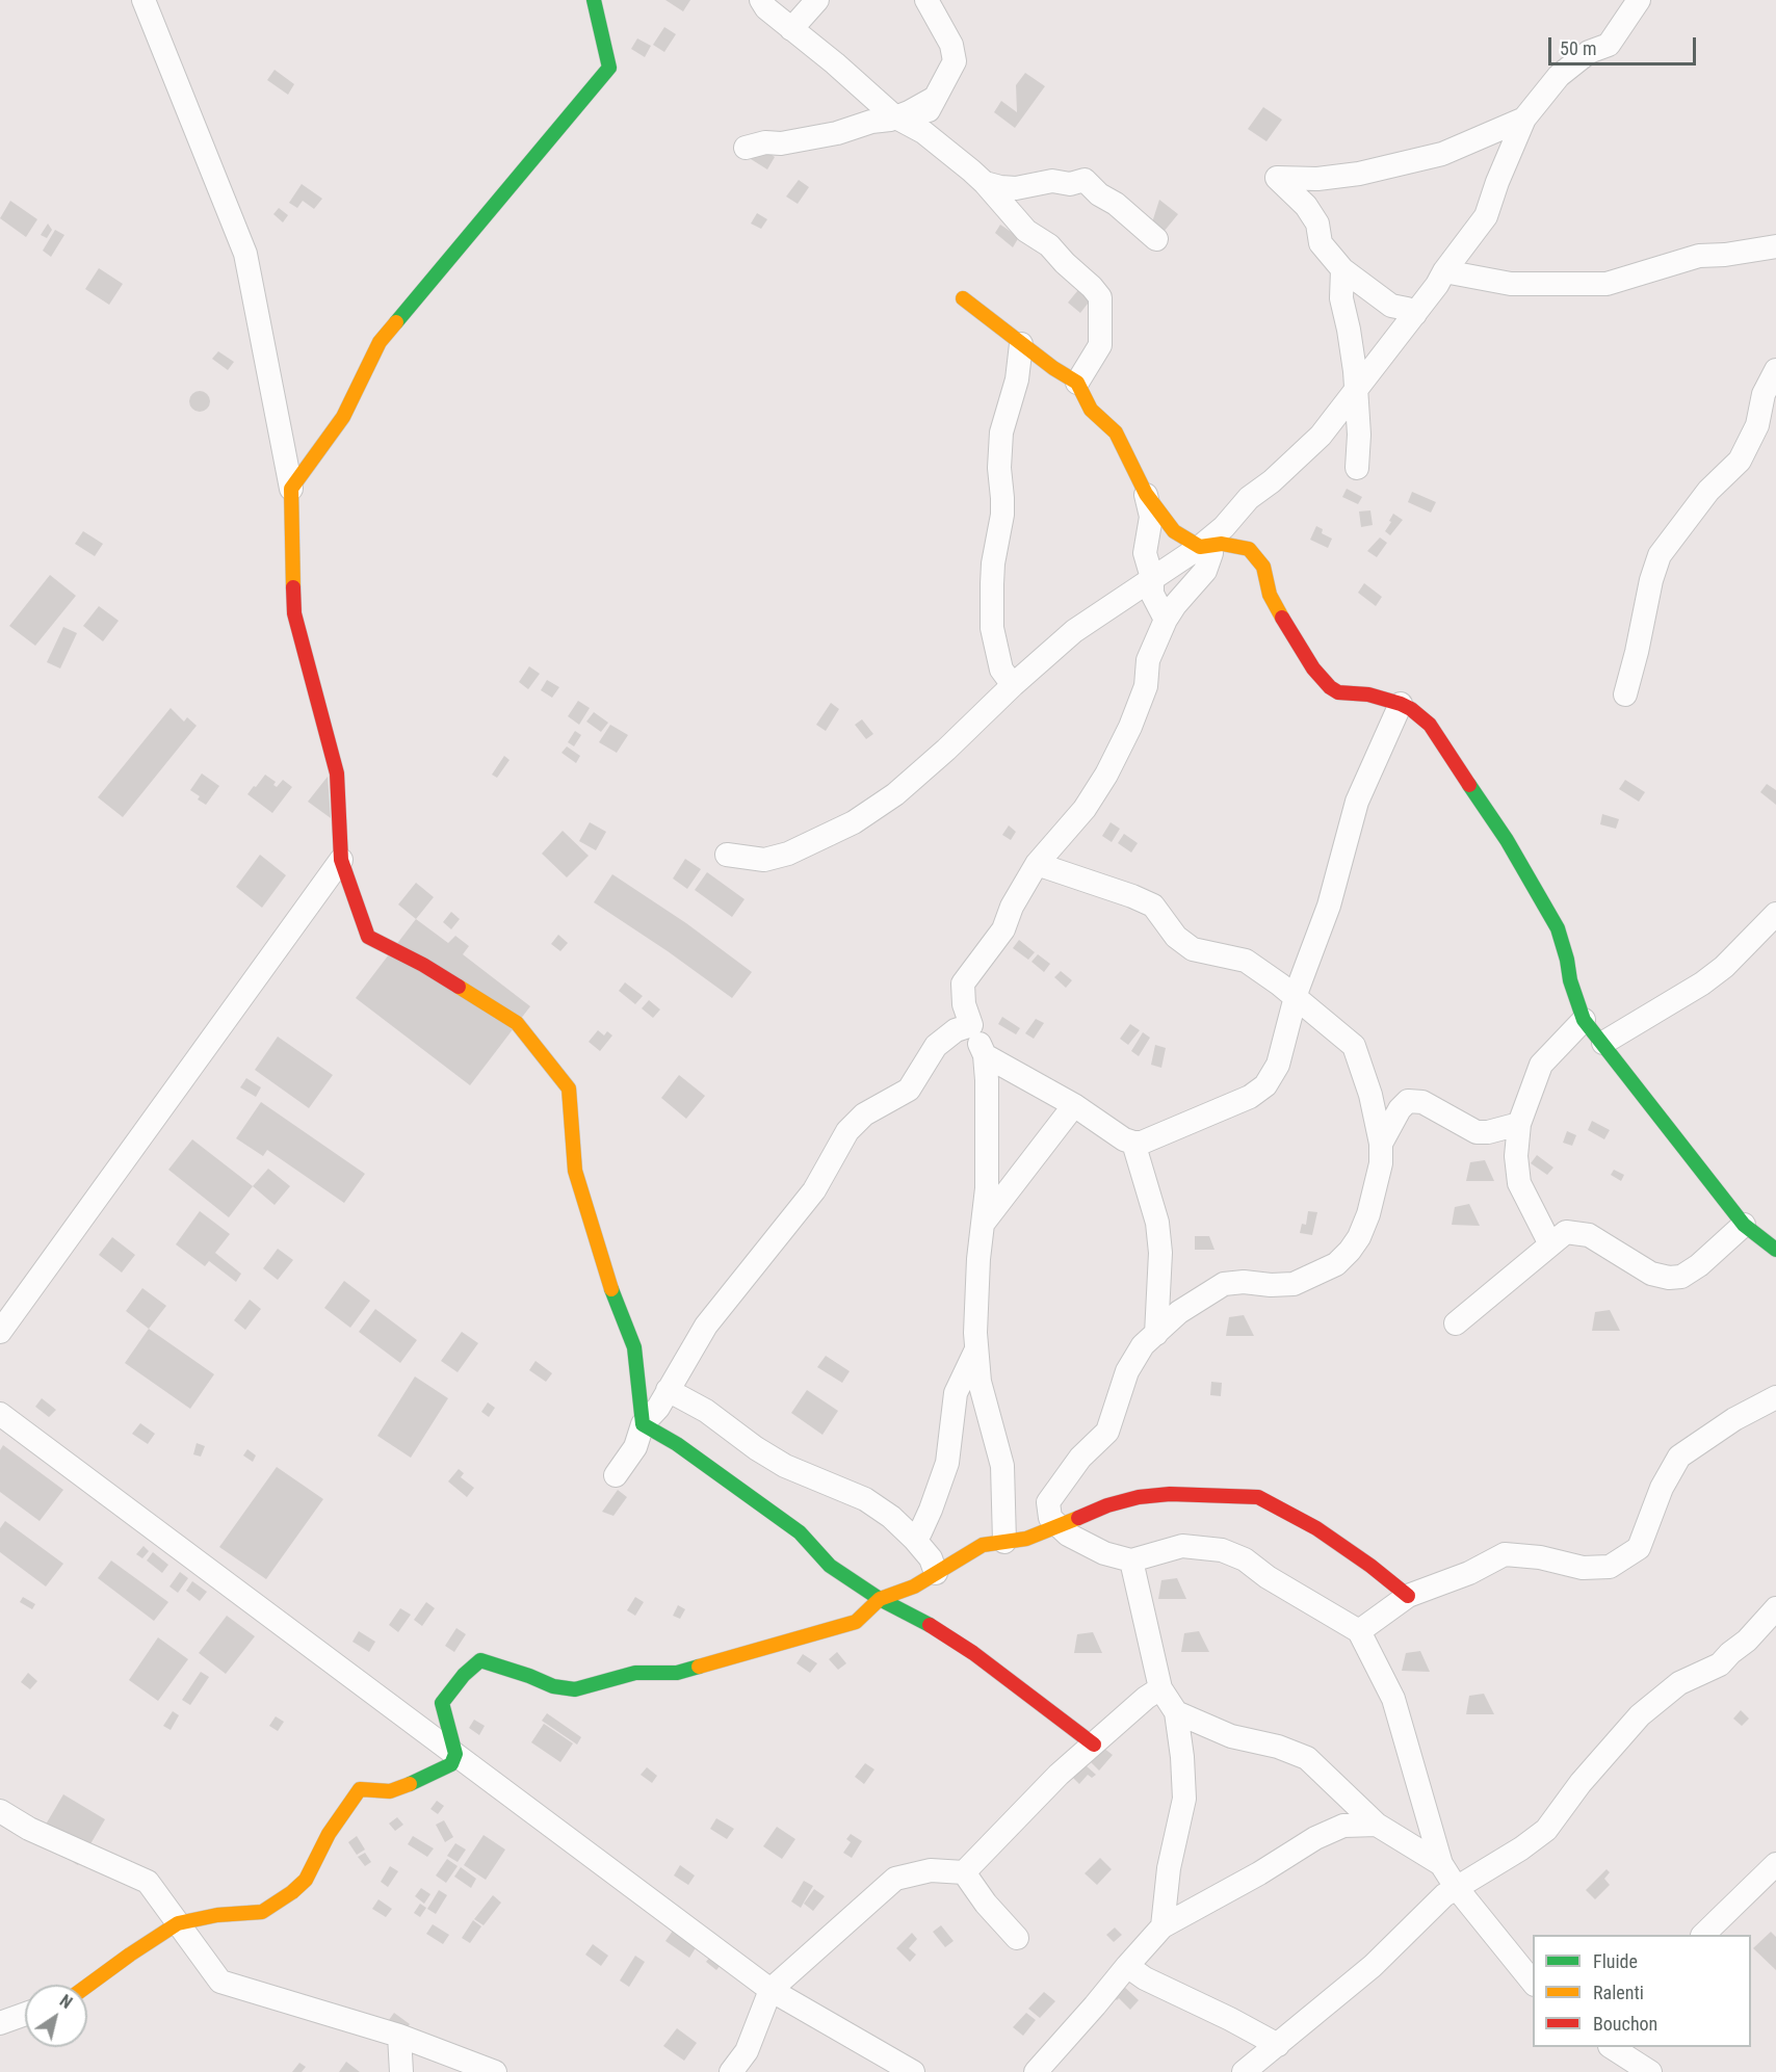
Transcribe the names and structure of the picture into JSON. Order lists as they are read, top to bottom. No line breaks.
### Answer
{"legend":["Fluide","Ralenti","Bouchon"],"scale_bar":"50 m","north":"top right"}
